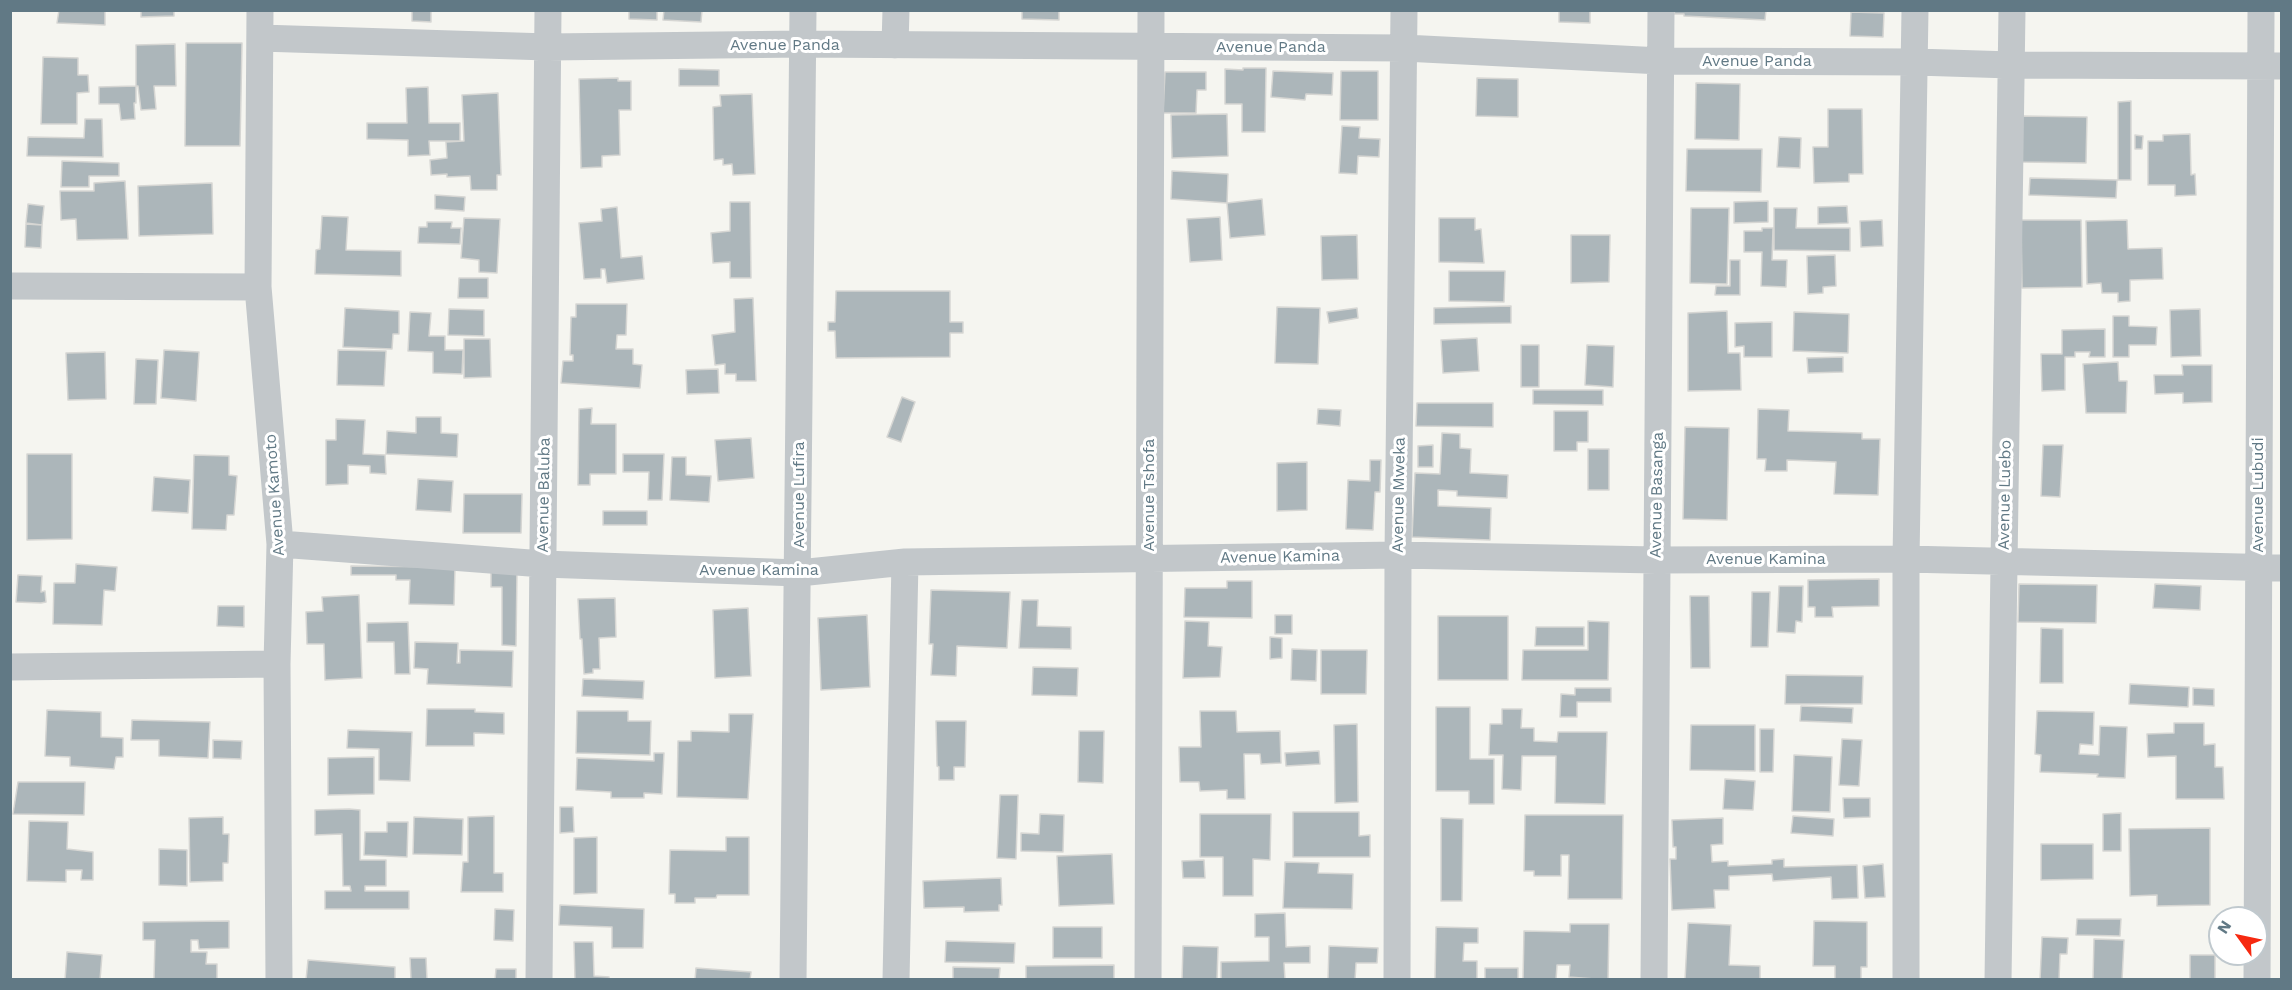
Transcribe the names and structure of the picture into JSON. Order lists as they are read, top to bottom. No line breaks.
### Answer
{"streets":{"street":["Avenue Panda","Avenue Kamoto","Avenue Baluba","Avenue Lufira","Avenue Tshofa","Avenue Mweka","Avenue Basanga","Avenue Luebo","Avenue Lubudi","Avenue Kamina"]},"crossings":[["Avenue Panda","Avenue Kamoto"],["Avenue Panda","Avenue Baluba"],["Avenue Panda","Avenue Lufira"],["Avenue Panda","Avenue Tshofa"],["Avenue Panda","Avenue Mweka"],["Avenue Panda","Avenue Basanga"],["Avenue Panda","Avenue Luebo"],["Avenue Panda","Avenue Lubudi"],["Avenue Kamoto","Avenue Kamina"],["Avenue Baluba","Avenue Kamina"],["Avenue Lufira","Avenue Kamina"],["Avenue Tshofa","Avenue Kamina"],["Avenue Mweka","Avenue Kamina"],["Avenue Basanga","Avenue Kamina"],["Avenue Luebo","Avenue Kamina"],["Avenue Lubudi","Avenue Kamina"]],"north":"top left"}
